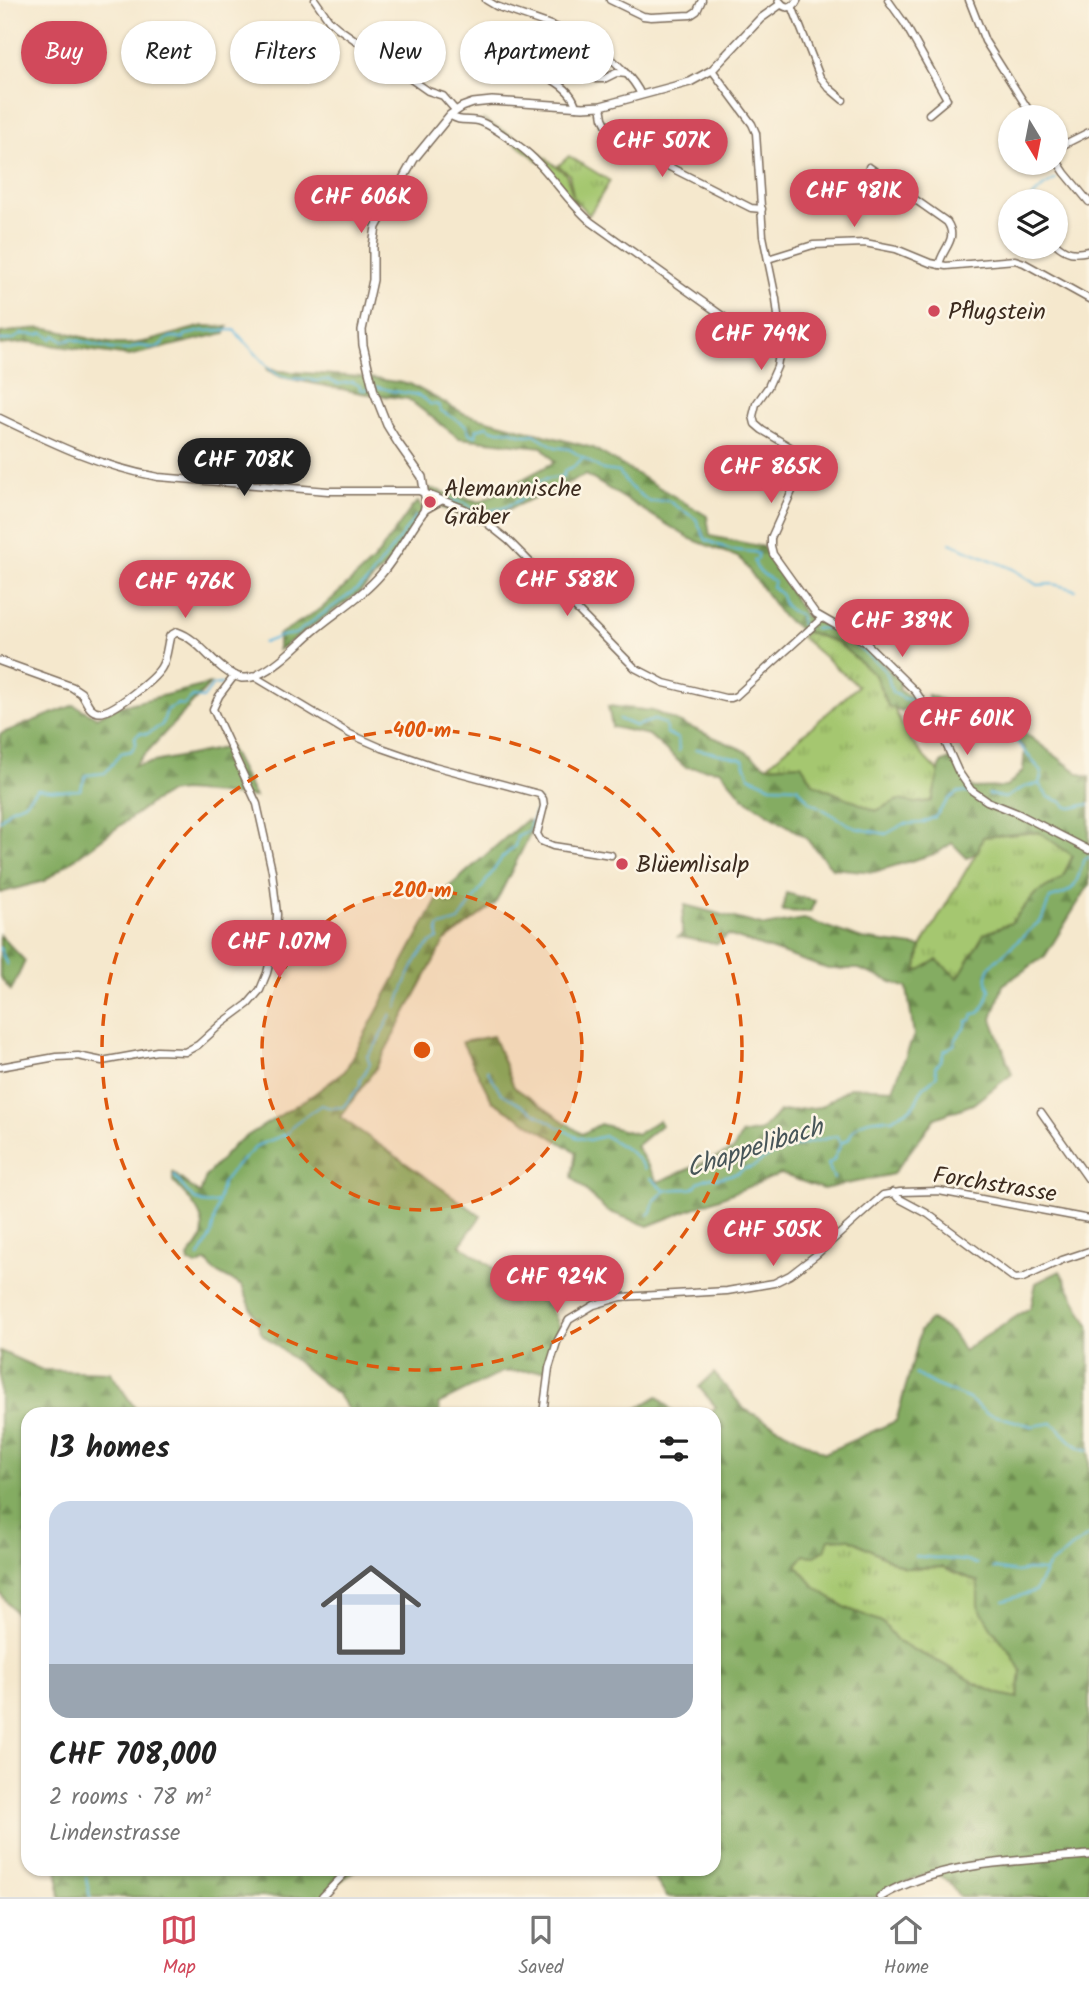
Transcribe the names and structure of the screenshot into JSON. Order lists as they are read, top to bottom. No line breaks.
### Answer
{"streets":{"street":["Forchstrasse"]},"water":["Chappelibach"],"places":["Pflugstein","Alemannische Gräber","Blüemlisalp"],"north":"bottom","page":{"chip":["Buy","Rent","Filters","New","Apartment"],"price":["CHF 507K","CHF 981K","CHF 606K","CHF 749K","CHF 708K","CHF 865K","CHF 588K","CHF 476K","CHF 389K","CHF 601K","CHF 1.07M","CHF 505K","CHF 924K"],"heading":"13 homes","list":[{"name":"CHF 708,000","note":"2 rooms · 78 m² · Lindenstrasse"}],"tabs":["Map","Saved","Home"]},"rings":["400 m","200 m"]}
